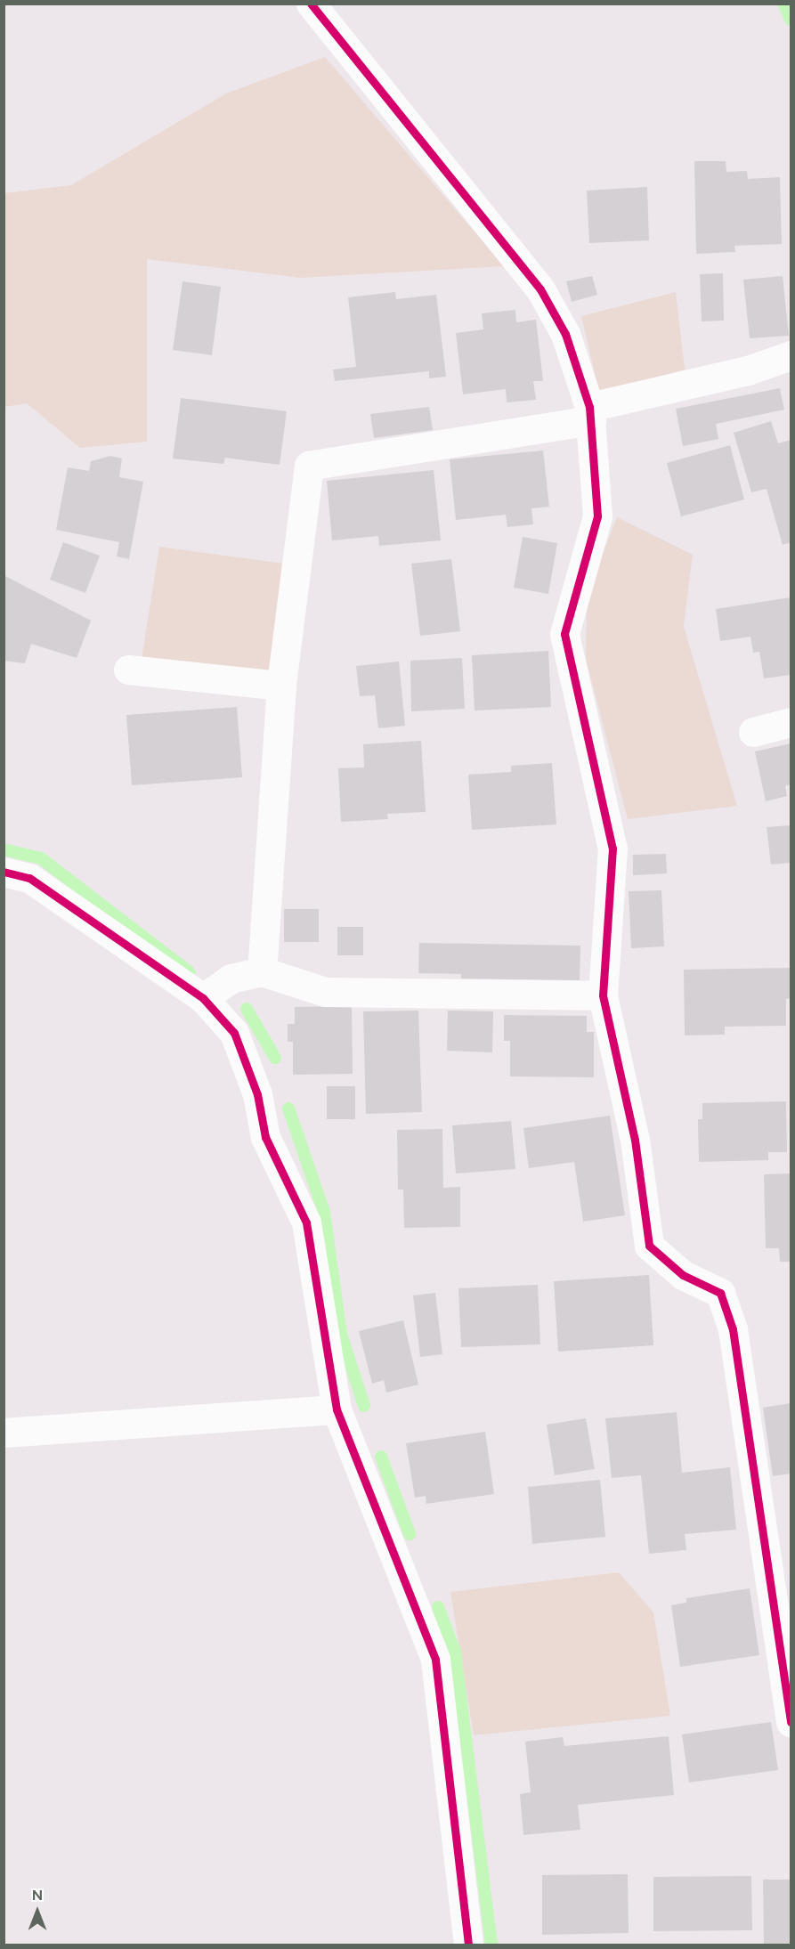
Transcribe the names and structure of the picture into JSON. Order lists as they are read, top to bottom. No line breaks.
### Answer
{"north":"top"}
